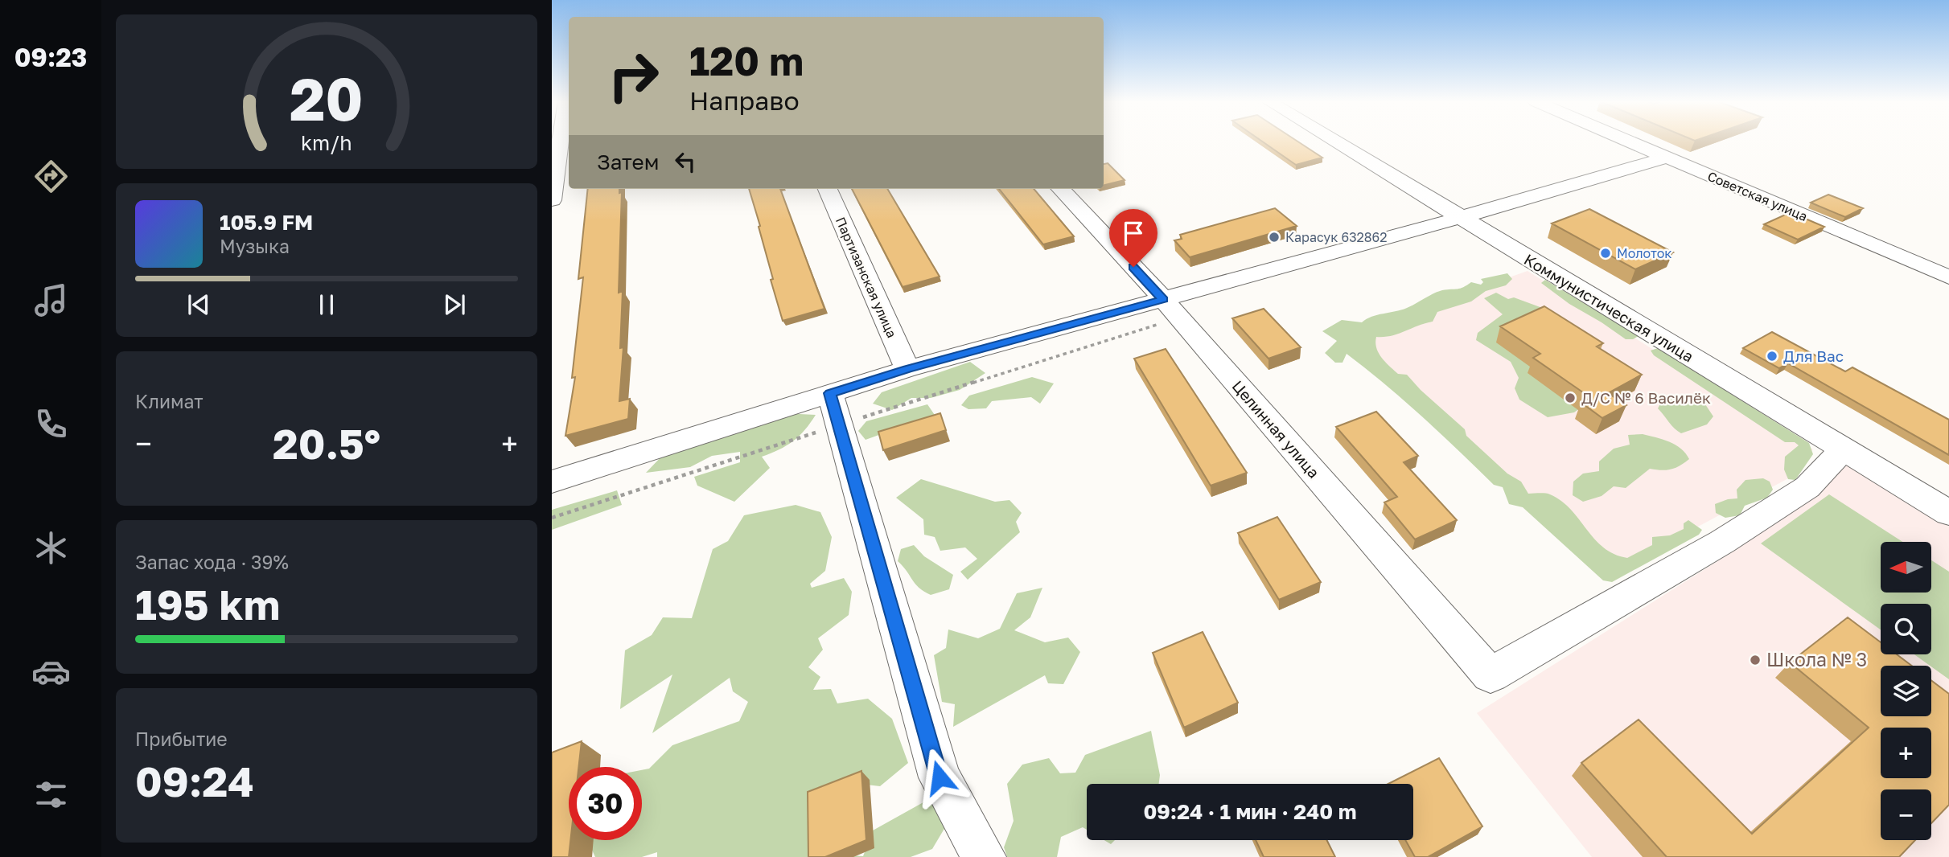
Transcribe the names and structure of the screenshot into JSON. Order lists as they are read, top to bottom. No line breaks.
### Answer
{"streets":{"street":["Советская улица","Партизанская улица","Коммунистическая улица","Целинная улица"]},"crossings":[["Коммунистическая улица","Целинная улица"]],"places":["Карасук 632862","Молоток","Для Вас","Д/С № 6 Василёк","Школа № 3"],"north":"left","page":{"tabs":"09:23","turn":["120 m","Направо"],"then":"Затем","song":["105.9 FM","Музыка"],"tile":["Климат",["Запас хода · 39%","195 km"],["Прибытие","09:24"]],"heat":["−","20.5°","+"],"map_buttons":["+","−"],"limit":"30","trip":"09:24 · 1 мин · 240 m","gauge":["20","km/h"]}}
